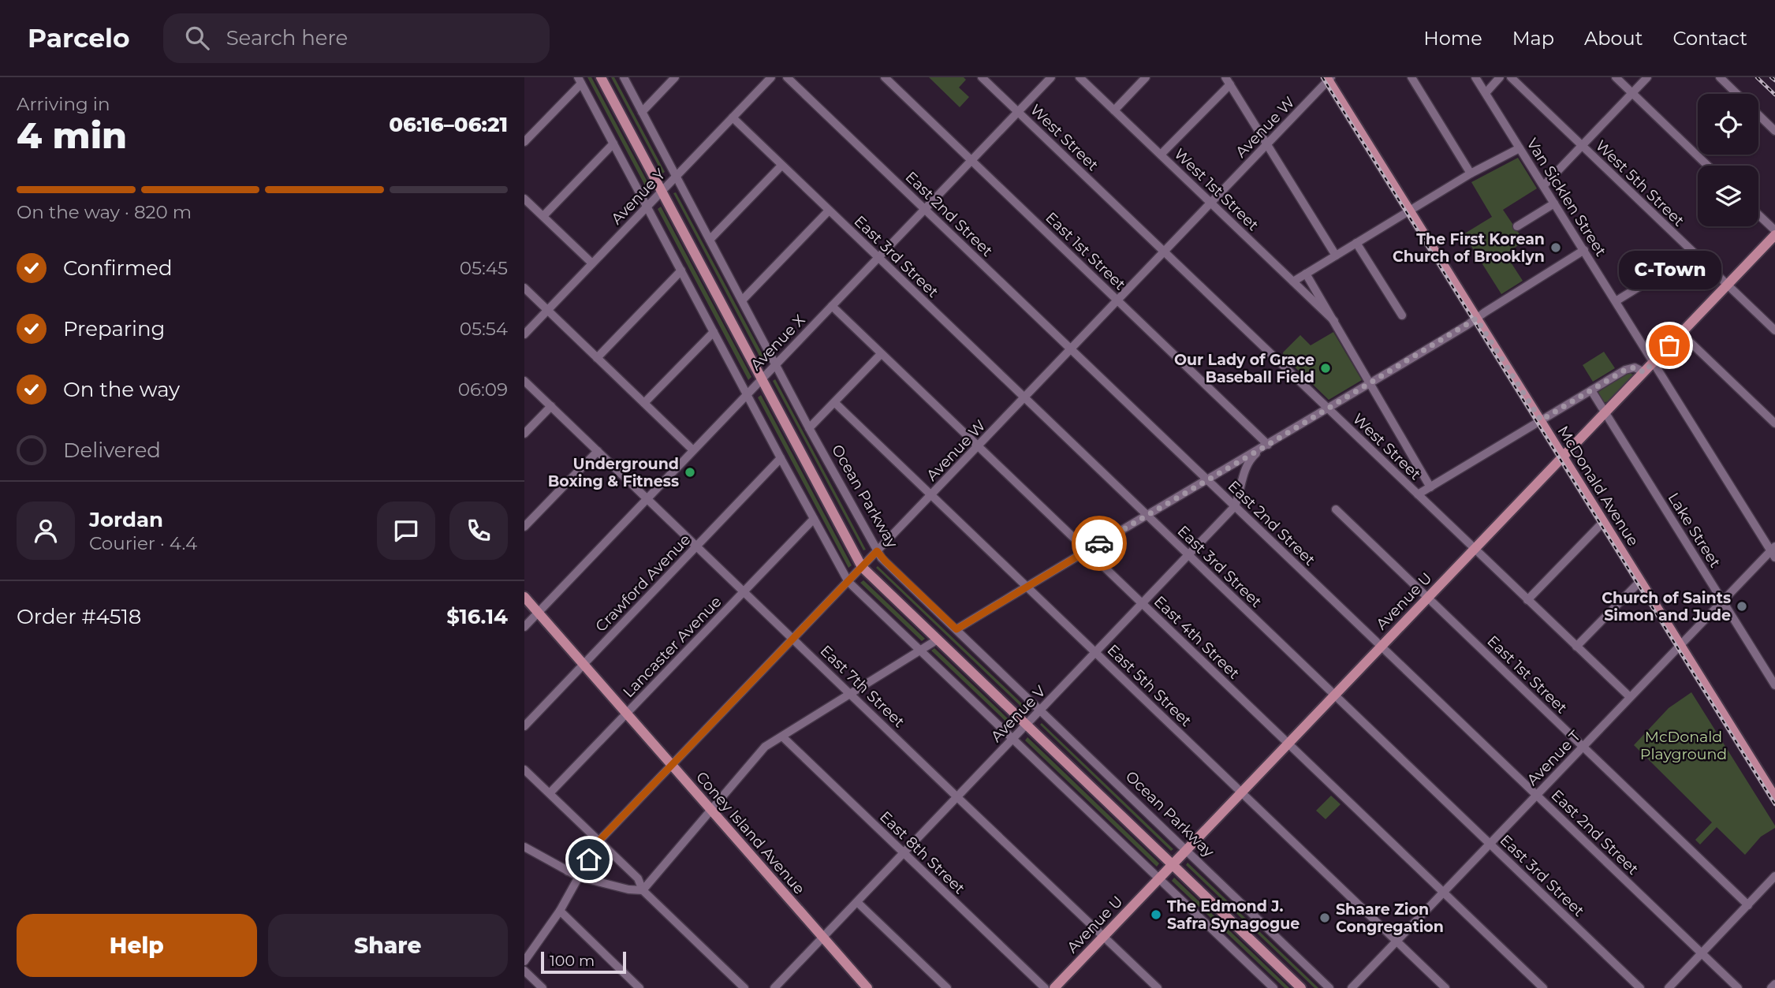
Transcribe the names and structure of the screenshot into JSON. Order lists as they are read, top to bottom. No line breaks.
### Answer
{"streets":{"main road":["McDonald Avenue","Avenue U","Coney Island Avenue"],"street":["Avenue W","West Street","West 5th Street","West 1st Street","Avenue Y","Van Sicklen Street","East 2nd Street","East 1st Street","East 3rd Street","Avenue X","Ocean Parkway","Lake Street","Crawford Avenue","East 4th Street","Lancaster Avenue","East 5th Street","East 7th Street","Avenue V","Avenue T","East 8th Street"]},"crossings":[["Avenue W","West Street"],["Avenue W","West 1st Street"],["Avenue W","East 2nd Street"],["Avenue W","East 1st Street"],["Avenue W","East 3rd Street"],["Avenue W","McDonald Avenue"],["Avenue W","Ocean Parkway"],["Avenue W","East 4th Street"],["Avenue W","East 5th Street"],["Avenue W","East 7th Street"],["Avenue W","Coney Island Avenue"],["West Street","Avenue X"],["West Street","Avenue U"],["West Street","Avenue T"],["West 5th Street","Avenue U"],["Avenue Y","East 3rd Street"],["Avenue Y","Ocean Parkway"],["Van Sicklen Street","Avenue U"],["Van Sicklen Street","Avenue T"],["East 2nd Street","Avenue X"],["East 2nd Street","Avenue U"],["East 2nd Street","Avenue V"],["East 2nd Street","Avenue T"],["East 1st Street","Avenue X"],["East 1st Street","Avenue U"],["East 1st Street","Avenue V"],["East 1st Street","Avenue T"],["East 3rd Street","Avenue X"],["East 3rd Street","Avenue U"],["East 3rd Street","Avenue V"],["East 3rd Street","Avenue T"],["Avenue X","Ocean Parkway"],["Avenue X","East 4th Street"],["Avenue X","East 7th Street"],["Avenue X","Coney Island Avenue"],["McDonald Avenue","Avenue U"],["McDonald Avenue","Avenue T"],["Ocean Parkway","Avenue U"],["Ocean Parkway","Avenue V"],["Lake Street","Avenue U"],["Lake Street","Avenue T"],["Crawford Avenue","East 7th Street"],["Crawford Avenue","Coney Island Avenue"],["Avenue U","East 4th Street"],["Avenue U","East 5th Street"],["Avenue U","East 7th Street"],["East 4th Street","Avenue V"],["East 4th Street","Avenue T"],["Lancaster Avenue","East 7th Street"],["Lancaster Avenue","Coney Island Avenue"],["East 5th Street","Avenue V"],["East 5th Street","Avenue T"],["East 7th Street","Avenue V"],["Avenue V","Coney Island Avenue"],["Avenue V","East 8th Street"]],"parks":["McDonald Playground"],"places":["The First Korean Church of Brooklyn","C-Town","Our Lady of Grace Baseball Field","Underground Boxing & Fitness","Church of Saints Simon and Jude","The Edmond J. Safra Synagogue","Shaare Zion Congregation"],"scale_bar":"100 m","page":{"header":"Parcelo","search":"Search here","nav":["Home","Map","About","Contact"],"heading":["4 min","Arriving in","06:16–06:21"],"panel":["Jordan","Courier · 4.4","Order #4518","$16.14"],"bar":"On the way · 820 m","list":[["Confirmed","05:45"],["Preparing","05:54"],["On the way","06:09"],"Delivered"],"bubble":"C-Town","buttons":["Help","Share"],"scale":"100 m"}}
